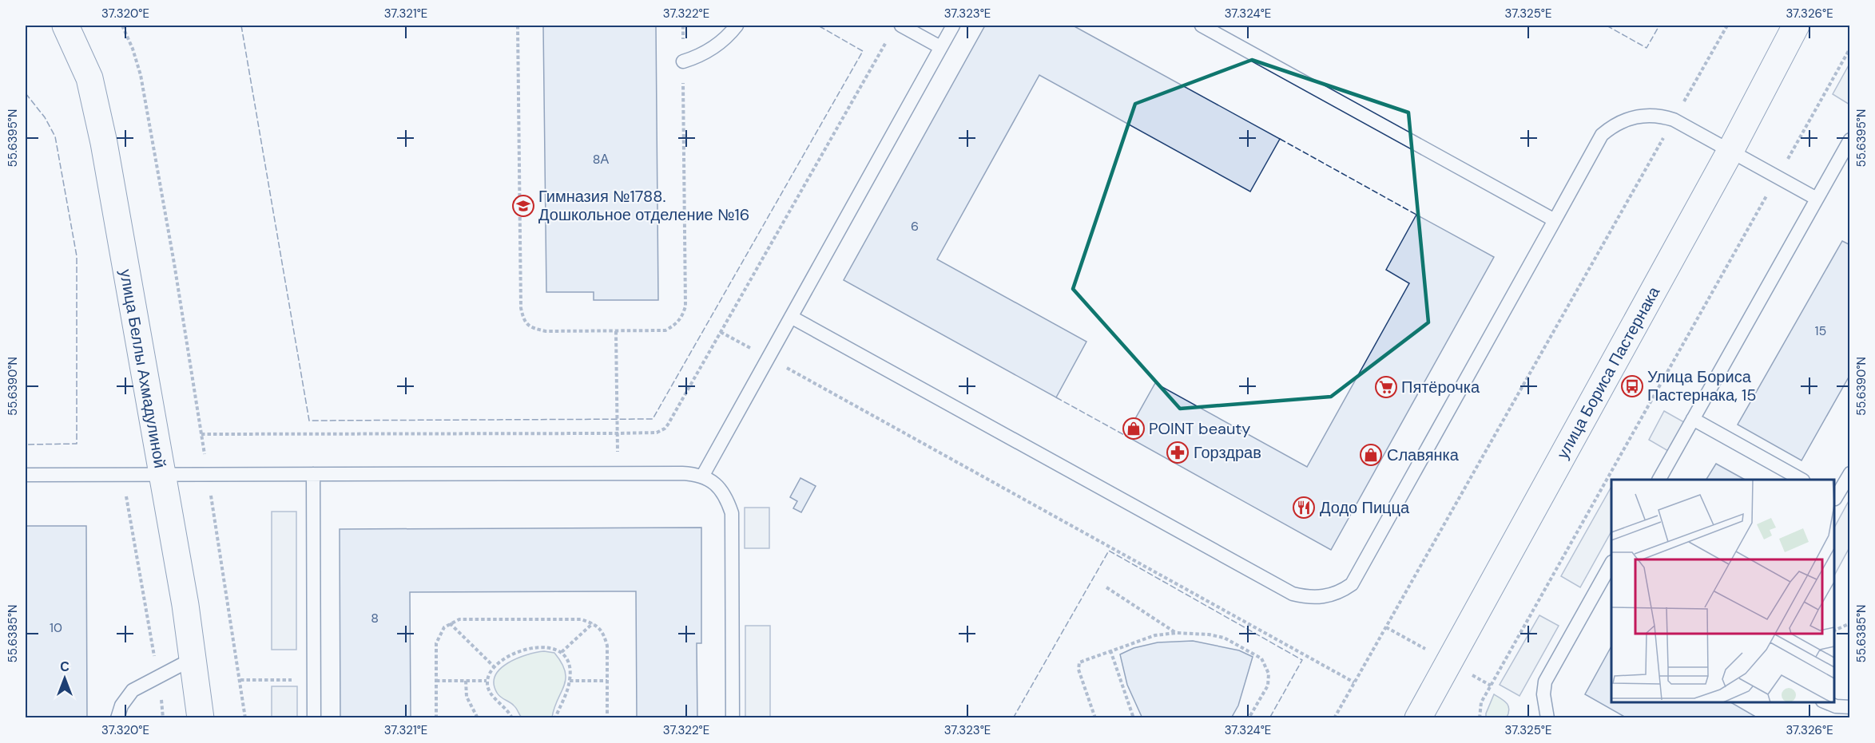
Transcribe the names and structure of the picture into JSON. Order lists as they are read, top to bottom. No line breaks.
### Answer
{"streets":{"street":["улица Беллы Ахмадулиной","улица Бориса Пастернака"]},"places":{"school or university":["Гимназия №1788. Дошкольное отделение №16"],"bus stop":["Улица Бориса Пастернака, 15"],"supermarket":["Пятёрочка"],"shop":["POINT beauty","Славянка"],"pharmacy":["Горздрав"],"restaurant":["Додо Пицца"]},"house_numbers":["8А","6","15","8","10"],"north":"top","coordinates":["37.320°E","37.321°E","37.322°E","37.323°E","37.324°E","37.325°E","37.326°E","55.6395°N","55.6390°N","55.6385°N"]}
